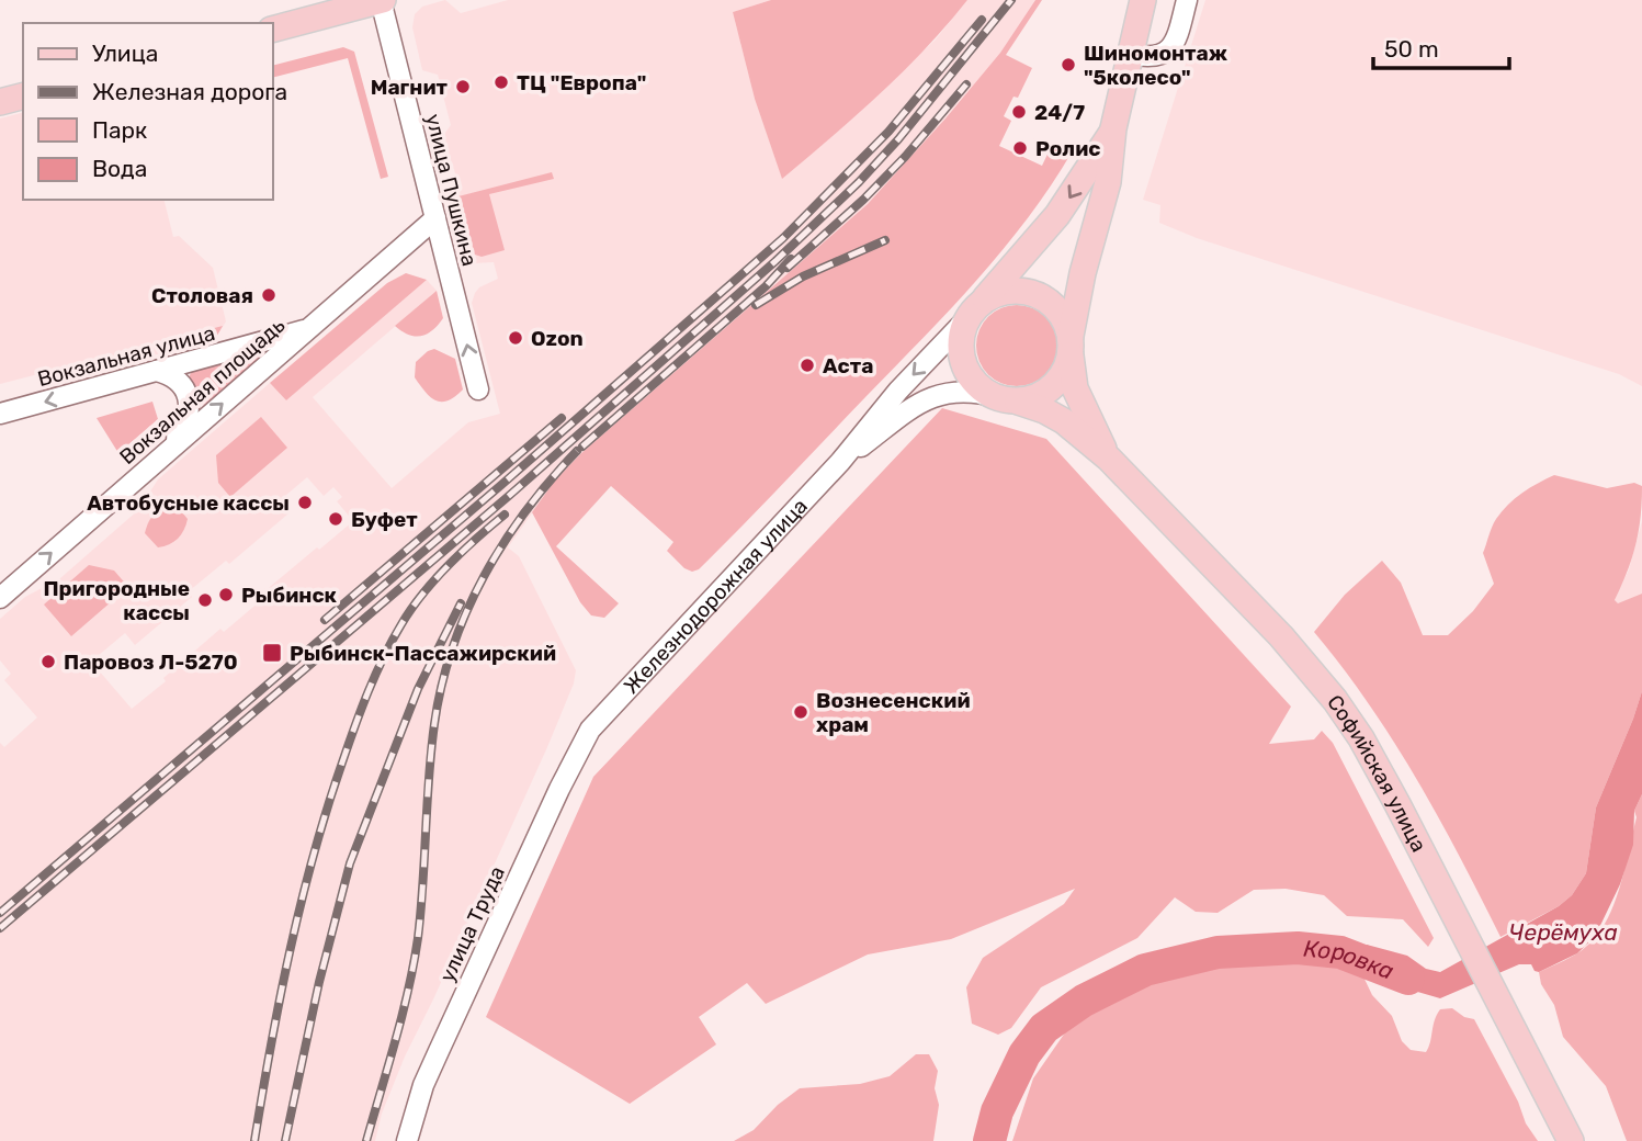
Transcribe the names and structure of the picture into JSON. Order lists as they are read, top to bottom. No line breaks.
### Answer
{"streets":{"main road":["Железнодорожная улица","Софийская улица"],"street":["улица Пушкина","Вокзальная улица","Вокзальная площадь","улица Труда"]},"crossings":[["улица Пушкина","Вокзальная площадь"],["Вокзальная улица","Вокзальная площадь"],["Железнодорожная улица","Софийская улица"],["Железнодорожная улица","улица Труда"]],"one_way":["улица Пушкина","Вокзальная улица","Вокзальная площадь"],"water":["Черёмуха","Коровка"],"places":{"other":["Шиномонтаж \"5колесо\"","ТЦ \"Европа\"","Магнит","24/7","Ролис","Столовая","Ozon","Аста","Автобусные кассы","Буфет","Рыбинск","Пригородные кассы","Паровоз Л-5270","Вознесенский храм"],"transit":["Рыбинск-Пассажирский"]},"legend":["Улица","Железная дорога","Парк","Вода"],"scale_bar":"50 m"}
